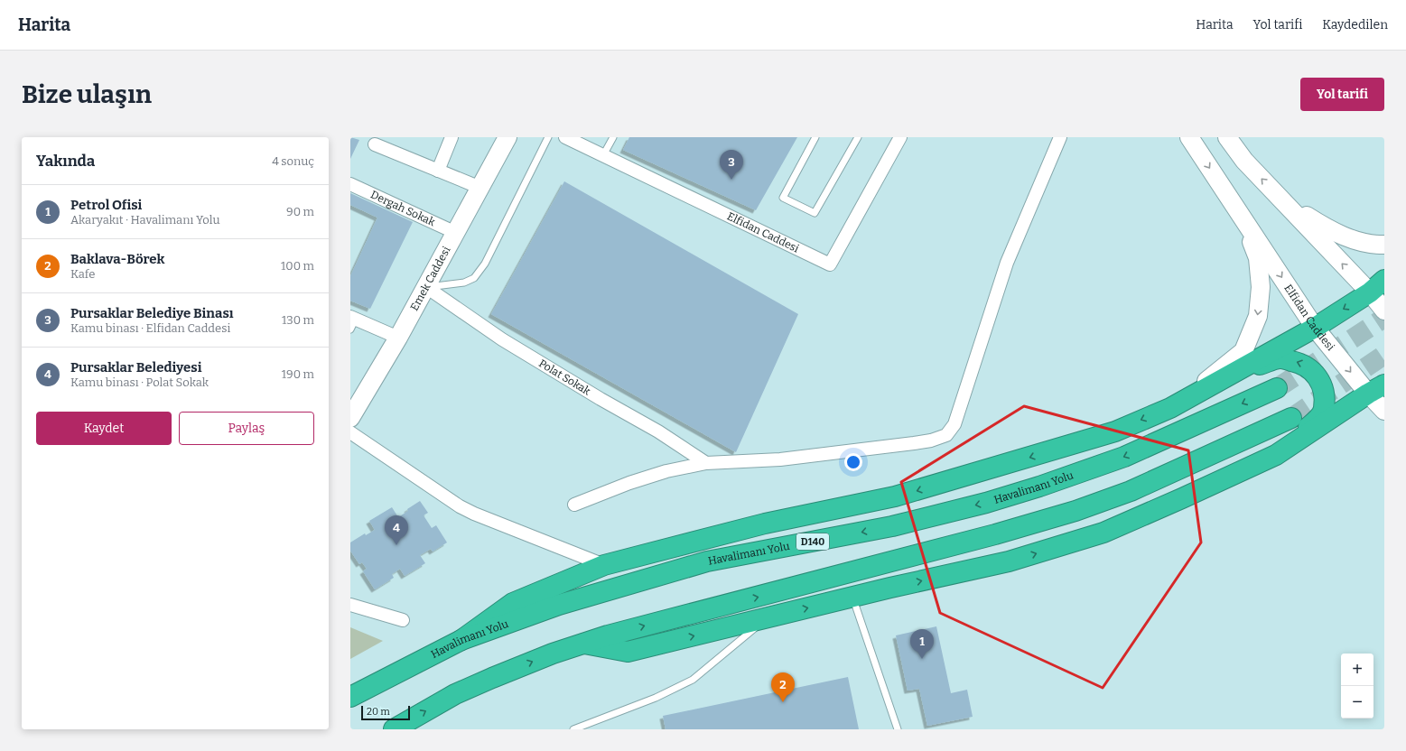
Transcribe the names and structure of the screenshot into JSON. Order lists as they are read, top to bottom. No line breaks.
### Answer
{"streets":{"highway":["Havalimanı Yolu","D140"],"street":["Dergah Sokak","Elfidan Caddesi","Emek Caddesi","Polat Sokak"]},"crossings":[["Dergah Sokak","Emek Caddesi"],["Emek Caddesi","Polat Sokak"]],"one_way":["Elfidan Caddesi"],"scale_bar":"20 m","page":{"header":"Harita","nav":["Harita","Yol tarifi","Kaydedilen"],"buttons":["Yol tarifi",["Kaydet","Paylaş"]],"title":"Bize ulaşın","heading":["Yakında","4 sonuç"],"pins":["3","4","1","2"],"list":[{"mark":"1","name":"Petrol Ofisi","note":"Akaryakıt · Havalimanı Yolu","value":"90 m"},{"mark":"2","name":"Baklava-Börek","note":"Kafe","value":"100 m"},{"mark":"3","name":"Pursaklar Belediye Binası","note":"Kamu binası · Elfidan Caddesi","value":"130 m"},{"mark":"4","name":"Pursaklar Belediyesi","note":"Kamu binası · Polat Sokak","value":"190 m"}],"map_buttons":["+","−"],"scale":"20 m"}}
